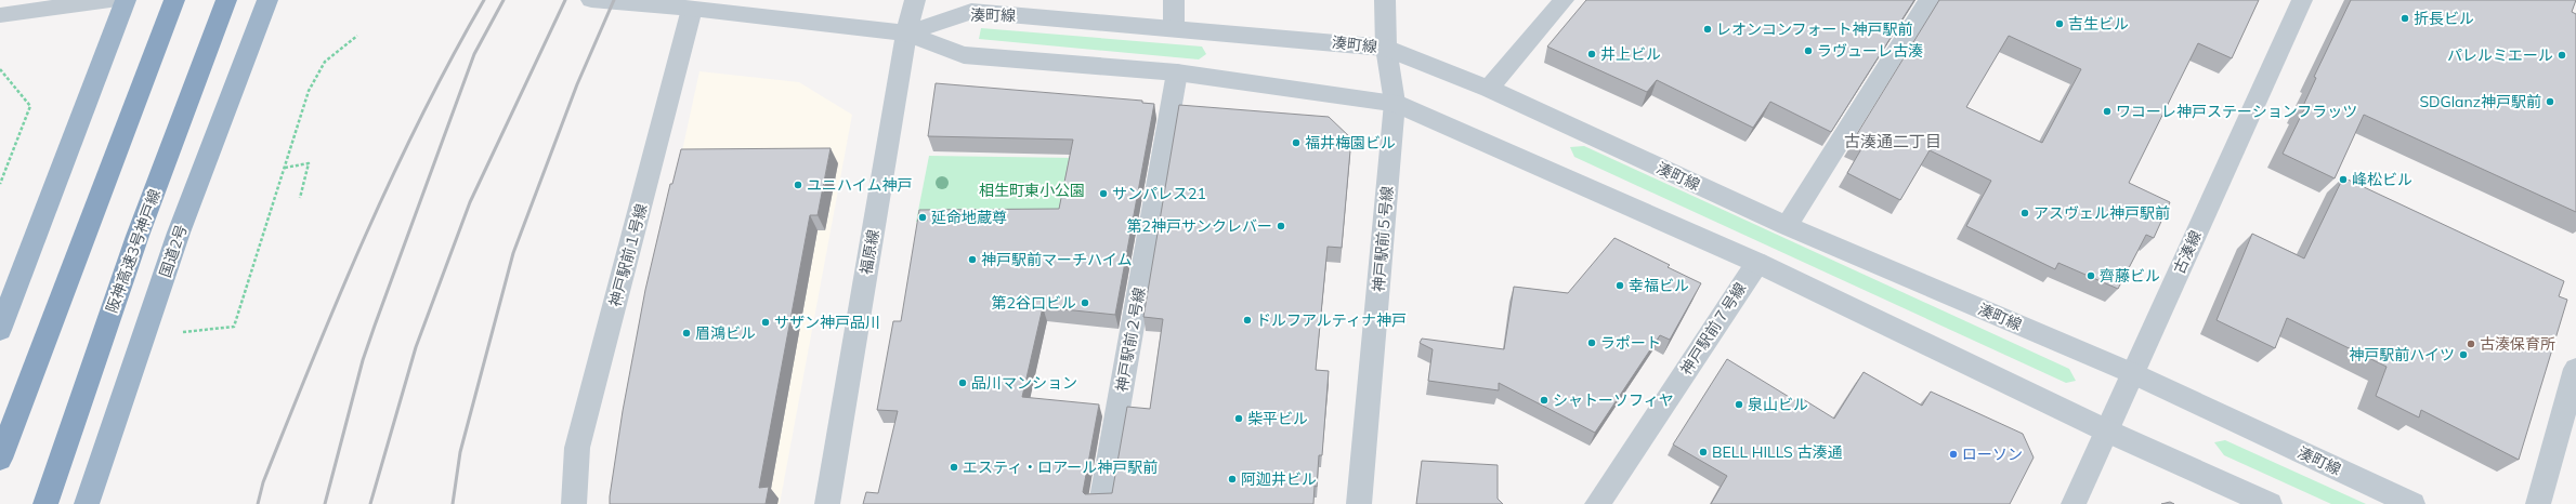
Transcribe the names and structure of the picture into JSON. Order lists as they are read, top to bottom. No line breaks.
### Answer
{"streets":{"highway":["阪神高速3号神戸線","国道2号"],"street":["湊町線","神戸駅前５号線","福原線","古湊線","神戸駅前１号線","神戸駅前７号線","神戸駅前２号線"]},"crossings":[["湊町線","神戸駅前５号線"],["湊町線","福原線"],["湊町線","古湊線"],["湊町線","神戸駅前１号線"],["湊町線","神戸駅前７号線"],["湊町線","神戸駅前２号線"]],"districts":["古湊通二丁目"],"parks":["相生町東小公園"],"places":["折長ビル","吉生ビル","レオンコンフォート神戸駅前","ラヴューレ古湊","井上ビル","パレルミエール","SDGlanz神戸駅前","ワコーレ神戸ステーションフラッツ","福井梅園ビル","峰松ビル","ユニハイム神戸","サンパレス21","アスヴェル神戸駅前","延命地蔵尊","第2神戸サンクレバー","神戸駅前マーチハイム","齊藤ビル","幸福ビル","第2谷口ビル","ドルフアルティナ神戸","サザン神戸品川","眉鴻ビル","ラポート","古湊保育所","神戸駅前ハイツ","品川マンション","シャトーソフィヤ","泉山ビル","柴平ビル","BELL HILLS 古湊通","ローソン","エスティ・ロアール神戸駅前","阿迦井ビル"]}
